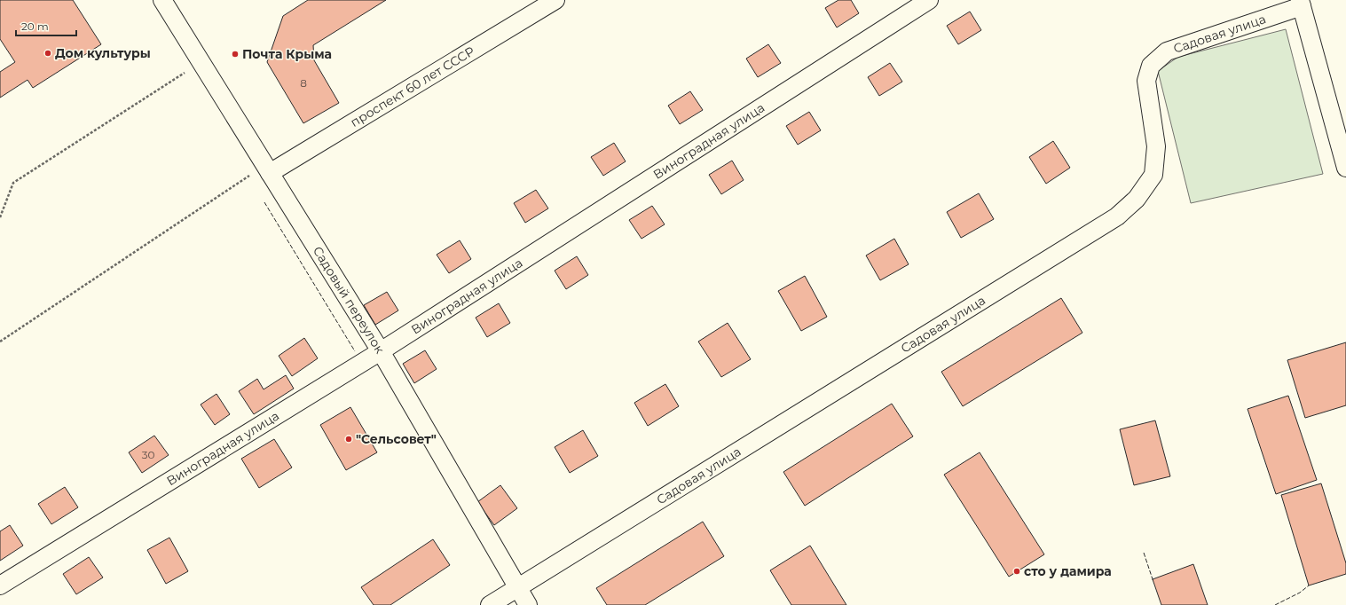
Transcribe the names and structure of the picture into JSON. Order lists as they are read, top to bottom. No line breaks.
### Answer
{"streets":{"street":["Садовая улица","проспект 60 лет СССР","Виноградная улица","Садовый переулок"]},"crossings":[["Садовая улица","Садовый переулок"],["проспект 60 лет СССР","Садовый переулок"],["Виноградная улица","Садовый переулок"]],"places":["Дом культуры","Почта Крыма","\"Сельсовет\"","сто у дамира"],"house_numbers":["8","30"],"scale_bar":"20 m"}
